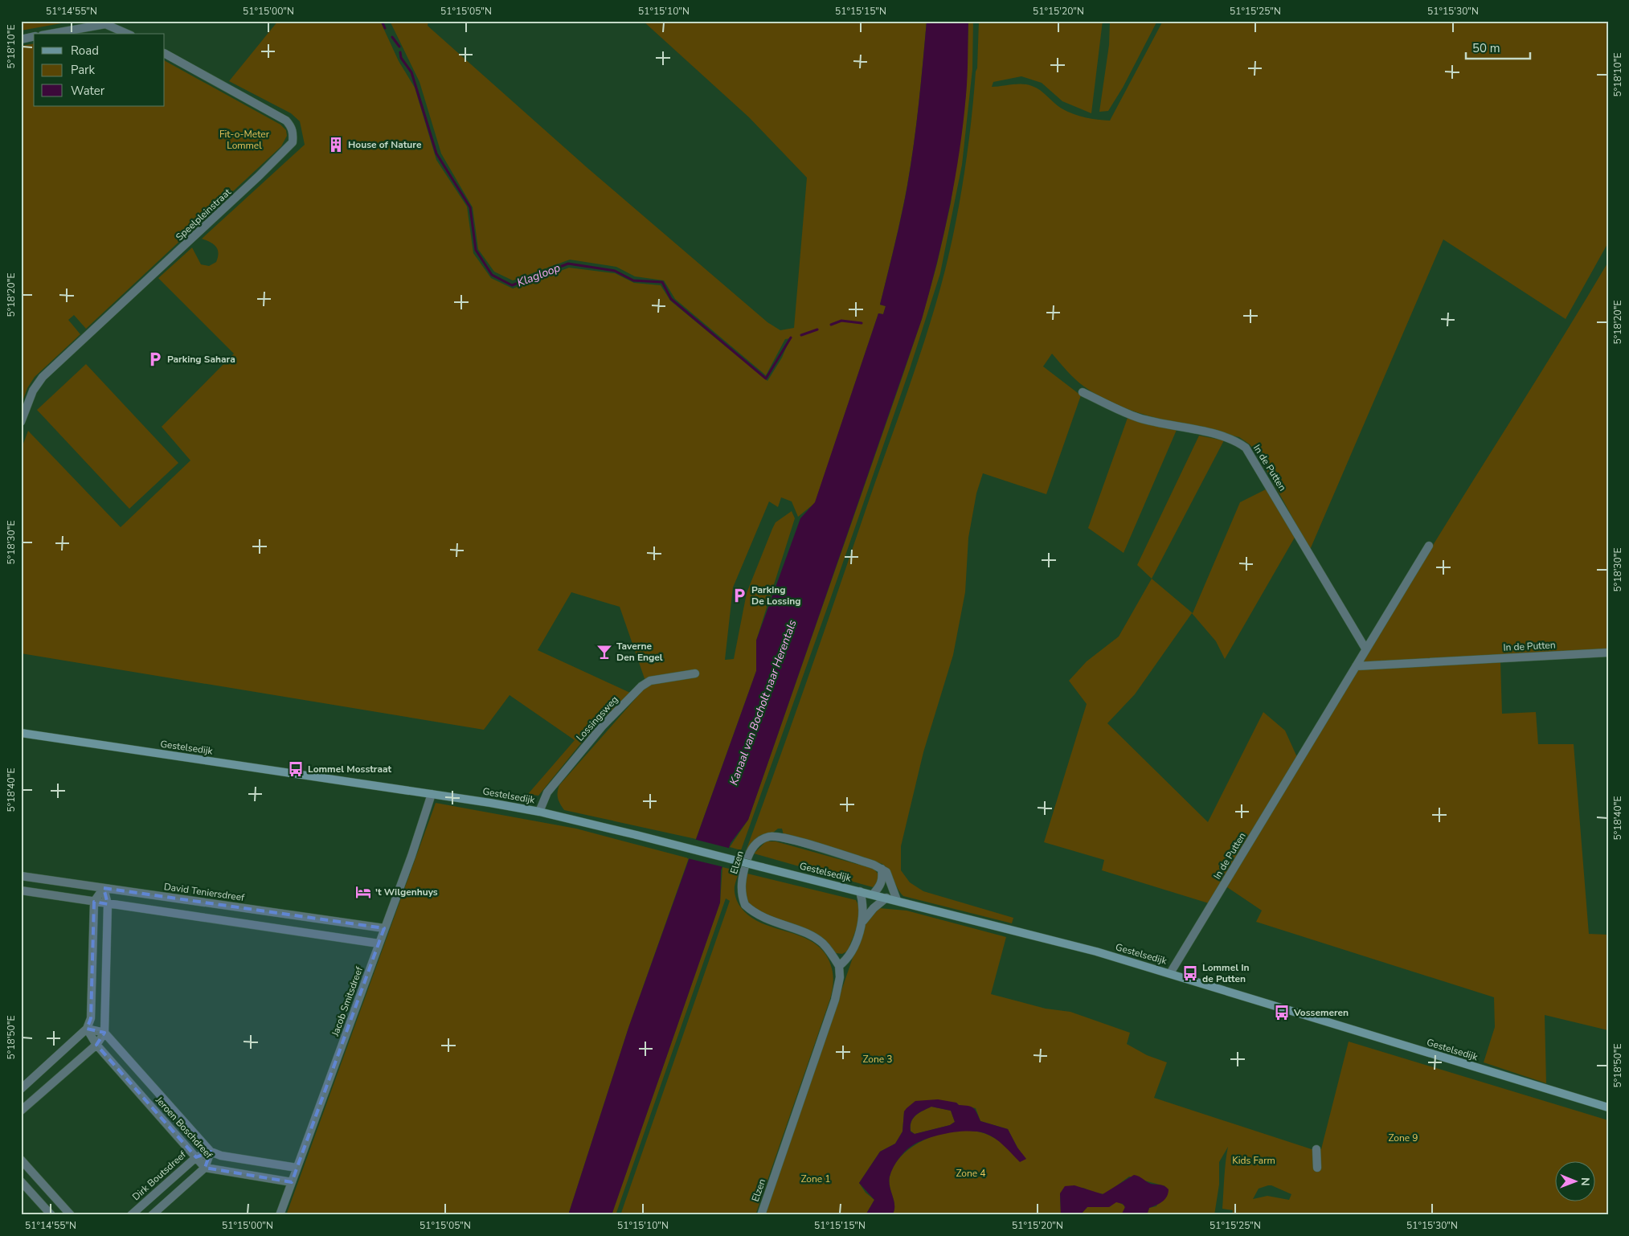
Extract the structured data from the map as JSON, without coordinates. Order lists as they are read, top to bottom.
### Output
{
  "streets": {
    "main road": ["Gestelsedijk"],
    "street": [
      "Speelpleinstraat",
      "In de Putten",
      "Lossingsweg",
      "Elzen",
      "David Teniersdreef",
      "Jacob Smitsdreef",
      "Jeroen Boschdreef",
      "Dirk Boutsdreef"
    ]
  },
  "crossings": [
    ["In de Putten", "Gestelsedijk"],
    ["Lossingsweg", "Gestelsedijk"],
    ["Gestelsedijk", "Jacob Smitsdreef"],
    ["David Teniersdreef", "Jacob Smitsdreef"],
    ["Jeroen Boschdreef", "Dirk Boutsdreef"]
  ],
  "water": ["Klagloop", "Kanaal van Bocholt naar Herentals"],
  "parks": [
    "Fit-o-Meter Lommel",
    "Zone 3",
    "Zone 9",
    "Kids Farm",
    "Zone 4",
    "Zone 1"
  ],
  "places": {
    "building": ["House of Nature"],
    "parking": ["Parking Sahara", "Parking De Lossing"],
    "bar": ["Taverne Den Engel"],
    "bus stop": ["Lommel Mosstraat", "Lommel In de Putten", "Vossemeren"],
    "hotel": ["'t Wilgenhuys"]
  },
  "legend": ["Road", "Park", "Water"],
  "scale_bar": "50 m",
  "north": "right",
  "coordinates": [
    "51°14'55\"N",
    "51°15'00\"N",
    "51°15'05\"N",
    "51°15'10\"N",
    "51°15'15\"N",
    "51°15'20\"N",
    "51°15'25\"N",
    "51°15'30\"N",
    "5°18'10\"E",
    "5°18'20\"E",
    "5°18'30\"E",
    "5°18'40\"E",
    "5°18'50\"E"
  ]
}
